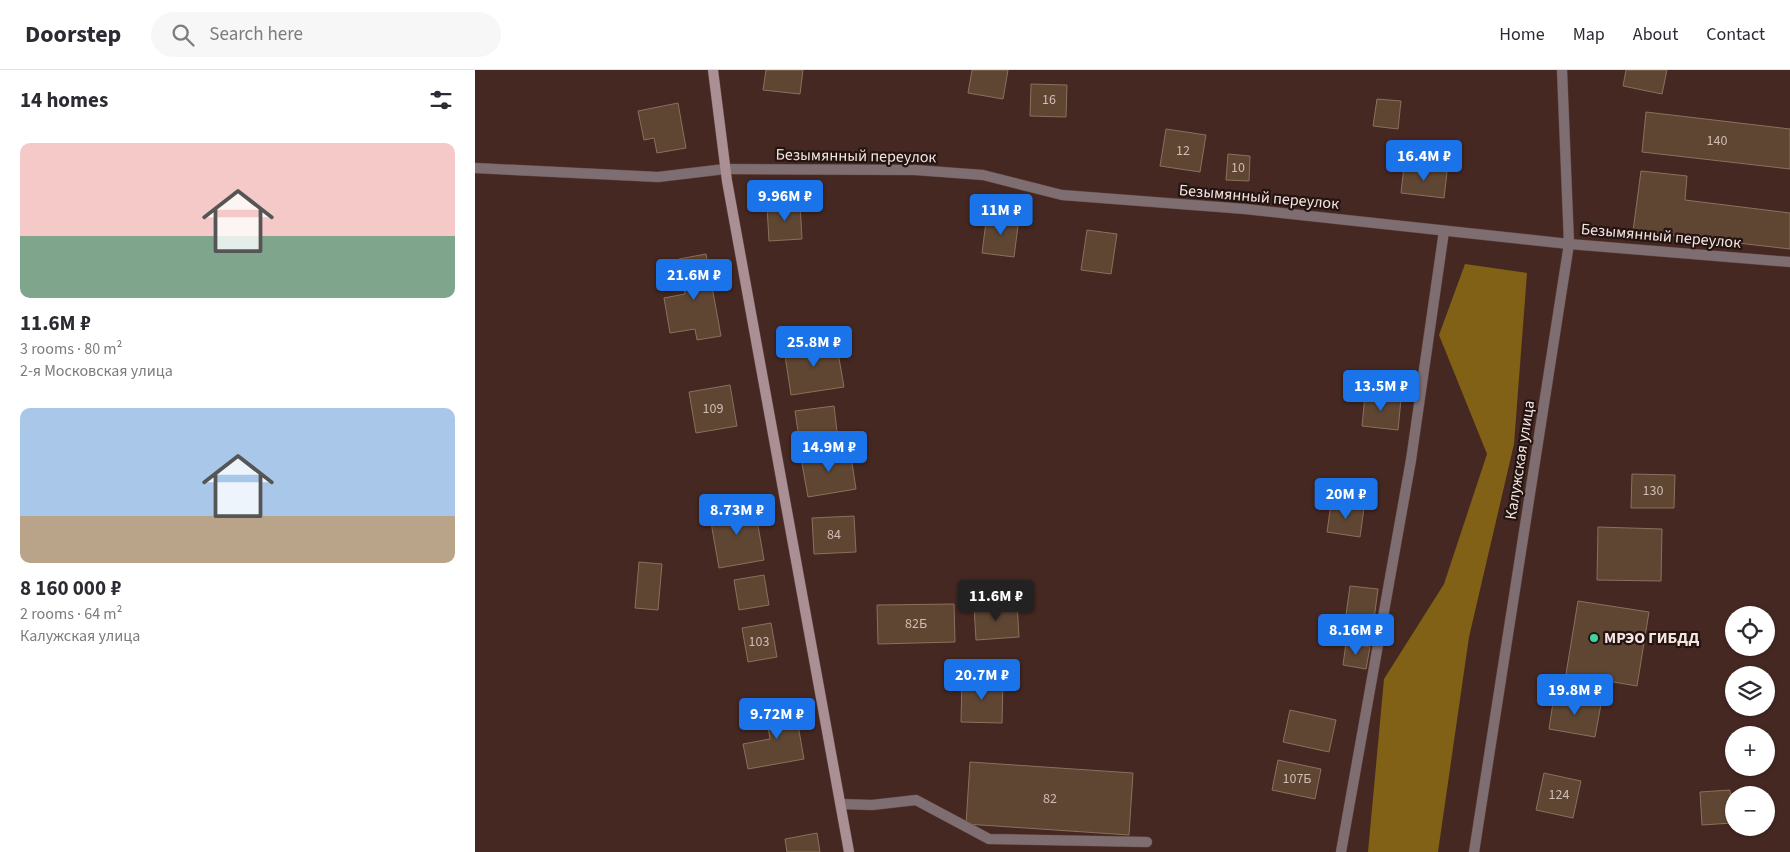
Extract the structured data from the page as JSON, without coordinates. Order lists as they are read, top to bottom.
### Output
{
  "streets": {
    "street": ["Безымянный переулок", "Калужская улица"]
  },
  "crossings": [
    ["Безымянный переулок", "Калужская улица"]
  ],
  "places": ["МРЭО ГИБДД"],
  "house_numbers": [
    "16",
    "140",
    "12",
    "10",
    "109",
    "130",
    "84",
    "82Б",
    "103",
    "107Б",
    "124",
    "82"
  ],
  "page": {
    "header": "Doorstep",
    "search": "Search here",
    "nav": [
      "Home",
      "Map",
      "About",
      "Contact"
    ],
    "heading": "14 homes",
    "list": [
      {
        "name": "11.6M ₽",
        "note": "3 rooms · 80 m² · 2-я Московская улица"
      },
      {
        "name": "8 160 000 ₽",
        "note": "2 rooms · 64 m² · Калужская улица"
      }
    ],
    "price": [
      "16.4M ₽",
      "9.96M ₽",
      "11M ₽",
      "21.6M ₽",
      "25.8M ₽",
      "13.5M ₽",
      "14.9M ₽",
      "20M ₽",
      "8.73M ₽",
      "11.6M ₽",
      "8.16M ₽",
      "20.7M ₽",
      "19.8M ₽",
      "9.72M ₽"
    ],
    "map_buttons": ["+", "−"]
  }
}
